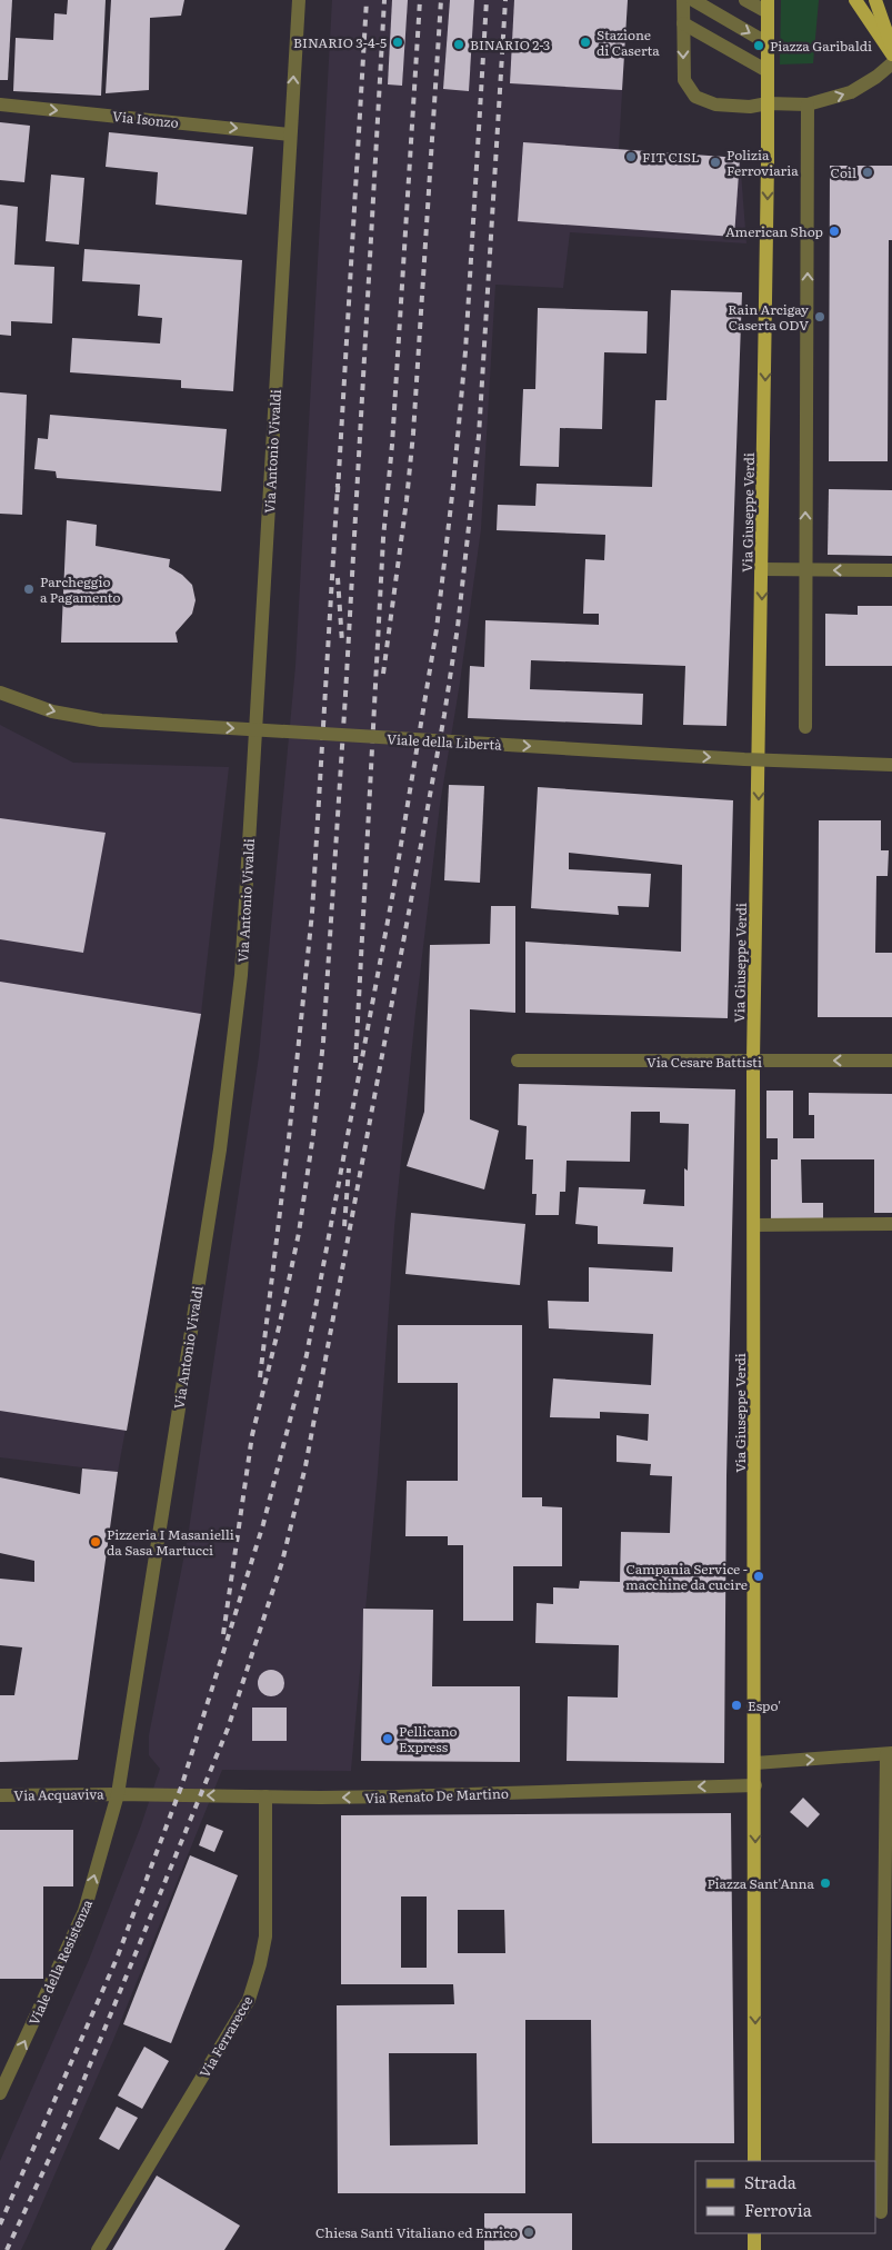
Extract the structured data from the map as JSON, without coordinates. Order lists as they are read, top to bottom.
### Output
{
  "streets": {
    "main road": ["Via Giuseppe Verdi"],
    "street": [
      "Via Isonzo",
      "Via Antonio Vivaldi",
      "Viale della Libertà",
      "Via Cesare Battisti",
      "Via Acquaviva",
      "Via Renato De Martino",
      "Viale della Resistenza",
      "Via Ferrarecce"
    ]
  },
  "crossings": [
    ["Via Isonzo", "Via Antonio Vivaldi"],
    ["Via Antonio Vivaldi", "Via Acquaviva"],
    ["Via Antonio Vivaldi", "Via Renato De Martino"],
    ["Via Antonio Vivaldi", "Viale della Resistenza"],
    ["Via Giuseppe Verdi", "Via Cesare Battisti"],
    ["Via Giuseppe Verdi", "Via Renato De Martino"],
    ["Via Acquaviva", "Via Renato De Martino"],
    ["Via Acquaviva", "Viale della Resistenza"],
    ["Via Renato De Martino", "Viale della Resistenza"],
    ["Via Renato De Martino", "Via Ferrarecce"]
  ],
  "one_way": [
    "Via Isonzo",
    "Via Giuseppe Verdi",
    "Viale della Libertà",
    "Via Cesare Battisti",
    "Via Renato De Martino",
    "Viale della Resistenza"
  ],
  "places": [
    "BINARIO 3-4-5",
    "Stazione di Caserta",
    "BINARIO 2-3",
    "Piazza Garibaldi",
    "FIT CISL",
    "Polizia Ferroviaria",
    "Coil",
    "American Shop",
    "Rain Arcigay Caserta ODV",
    "Parcheggio a Pagamento",
    "Pizzeria I Masanielli da Sasa Martucci",
    "Campania Service - macchine da cucire",
    "Espo'",
    "Pellicano Express",
    "Piazza Sant'Anna",
    "Chiesa Santi Vitaliano ed Enrico"
  ],
  "legend": ["Strada", "Ferrovia"]
}
